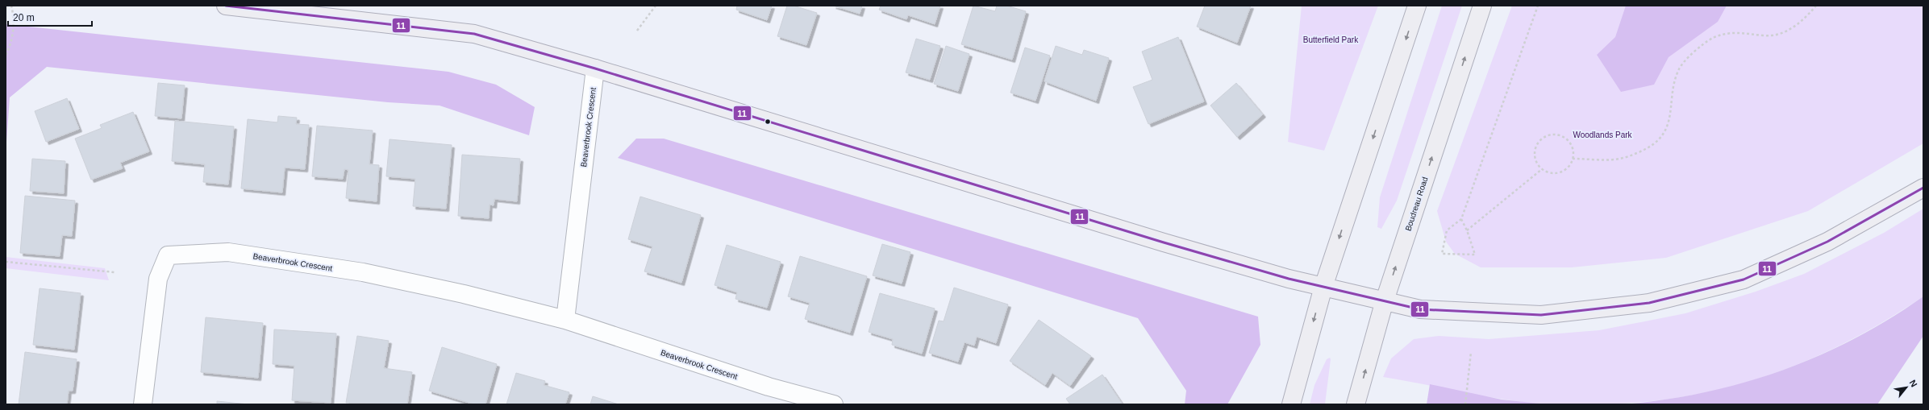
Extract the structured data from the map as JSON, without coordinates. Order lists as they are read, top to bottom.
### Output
{
  "streets": {
    "main road": ["Boudreau Road"],
    "street": ["Beaverbrook Crescent"]
  },
  "parks": ["Butterfield Park", "Woodlands Park"],
  "lines": ["transit line 11"],
  "scale_bar": "20 m",
  "north": "top right"
}
